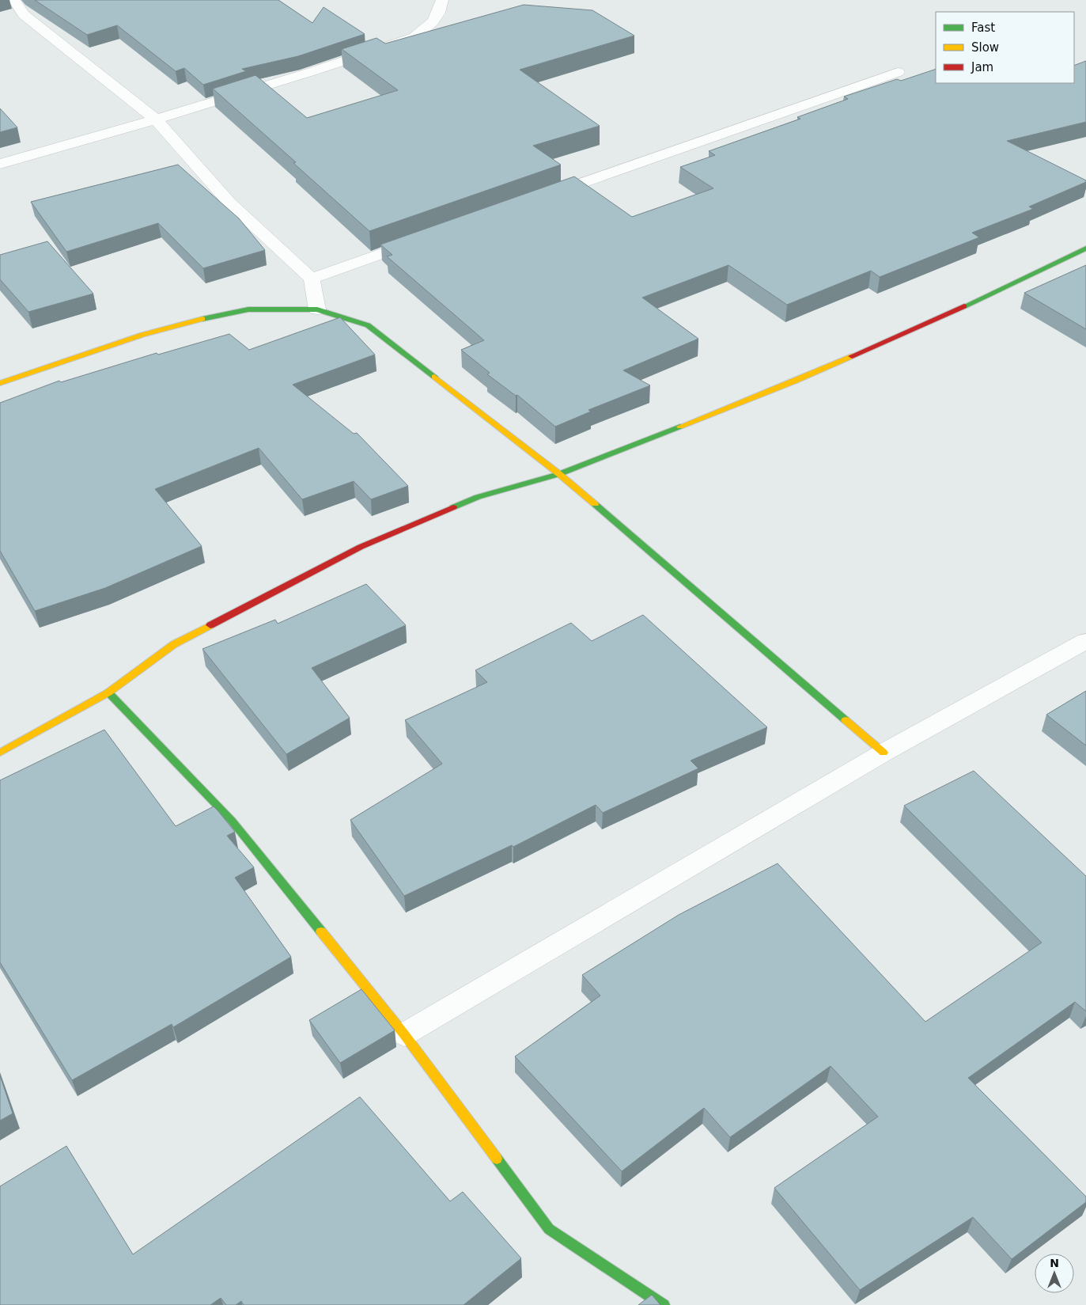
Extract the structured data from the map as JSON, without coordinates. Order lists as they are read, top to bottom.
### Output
{
  "legend": ["Fast", "Slow", "Jam"],
  "north": "top"
}
